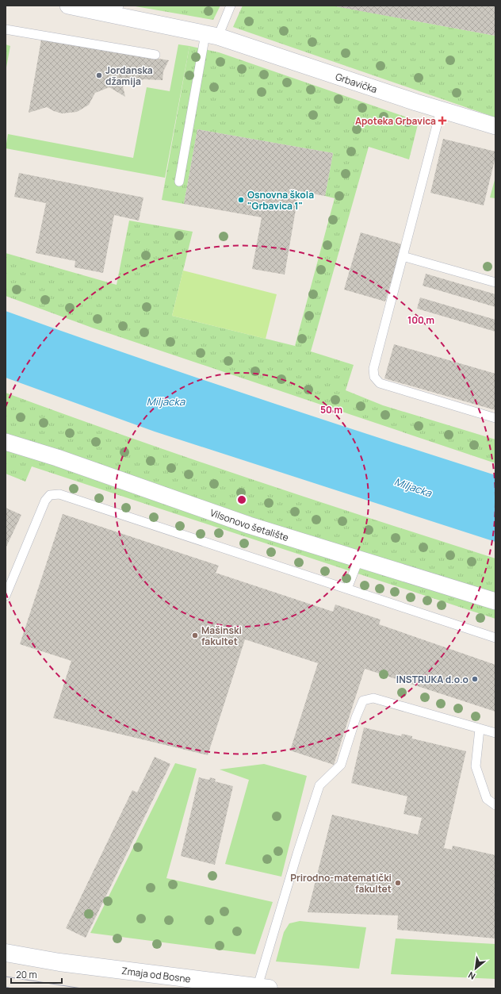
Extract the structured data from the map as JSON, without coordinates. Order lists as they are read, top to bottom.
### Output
{
  "streets": {
    "main road": ["Zmaja od Bosne"],
    "street": ["Grbavička", "Vilsonovo šetalište"]
  },
  "water": ["Miljacka"],
  "places": {
    "other": [
      "Jordanska džamija",
      "Osnovna škola \"Grbavica 1\"",
      "Mašinski fakultet",
      "INSTRUKA d.o.o",
      "Prirodno-matematički fakultet"
    ],
    "health": ["Apoteka Grbavica"]
  },
  "scale_bar": "20 m",
  "north": "bottom left",
  "rings": ["100 m", "50 m"]
}
